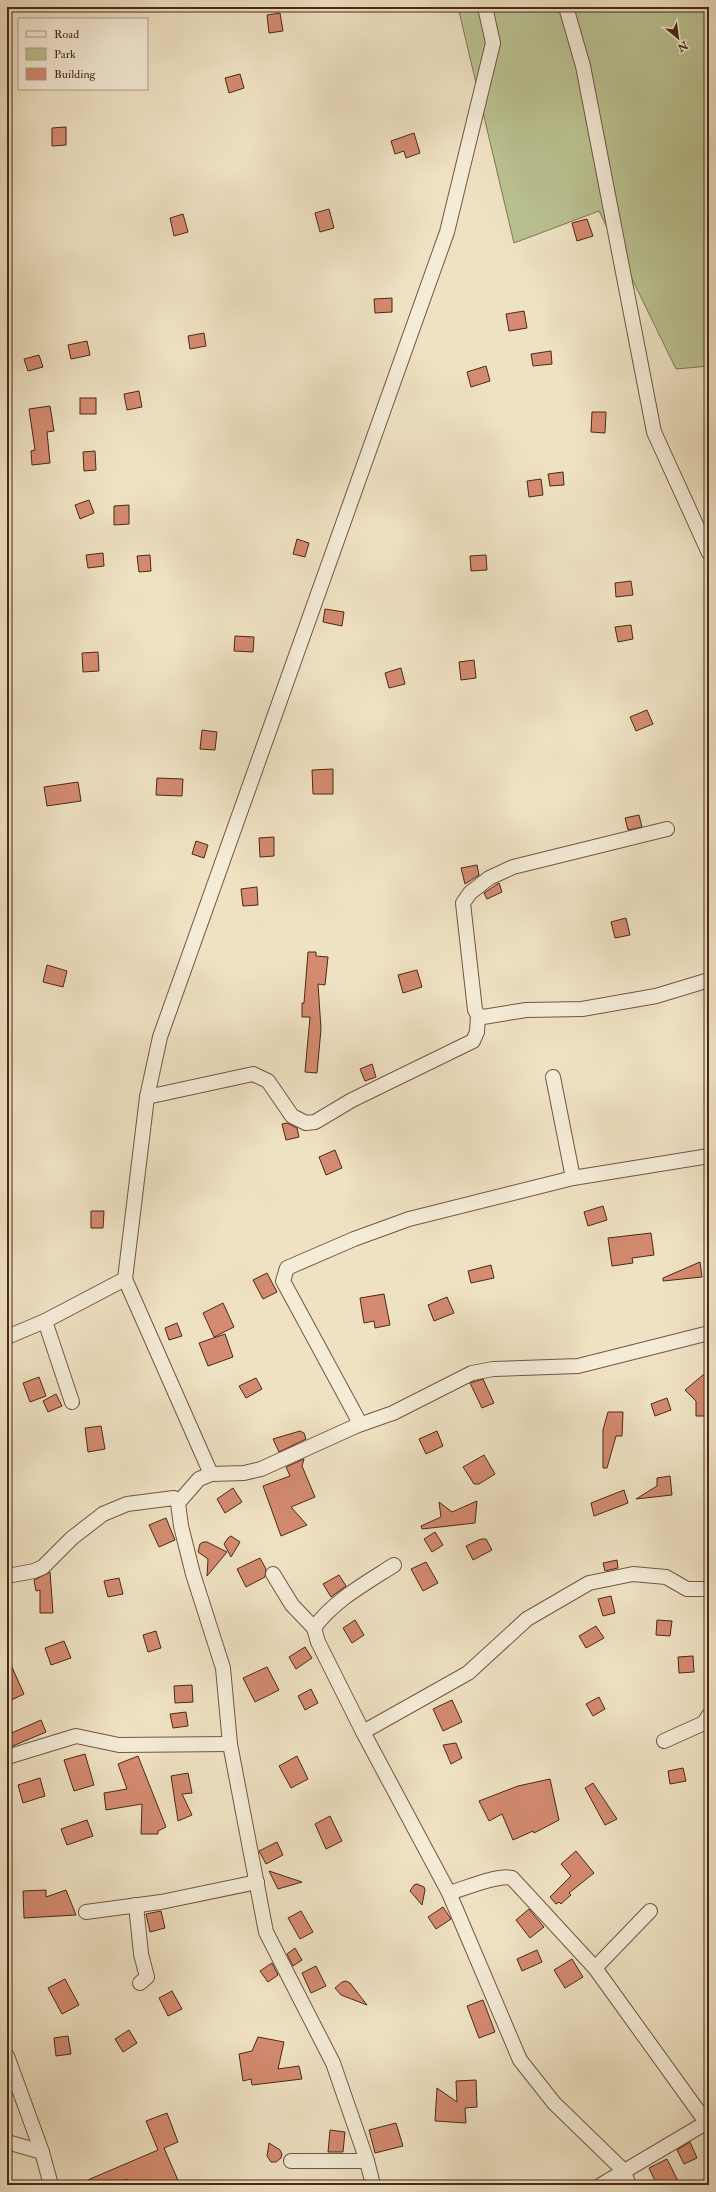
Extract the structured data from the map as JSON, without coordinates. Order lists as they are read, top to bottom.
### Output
{
  "legend": ["Road", "Park", "Building"],
  "north": "bottom right"
}
